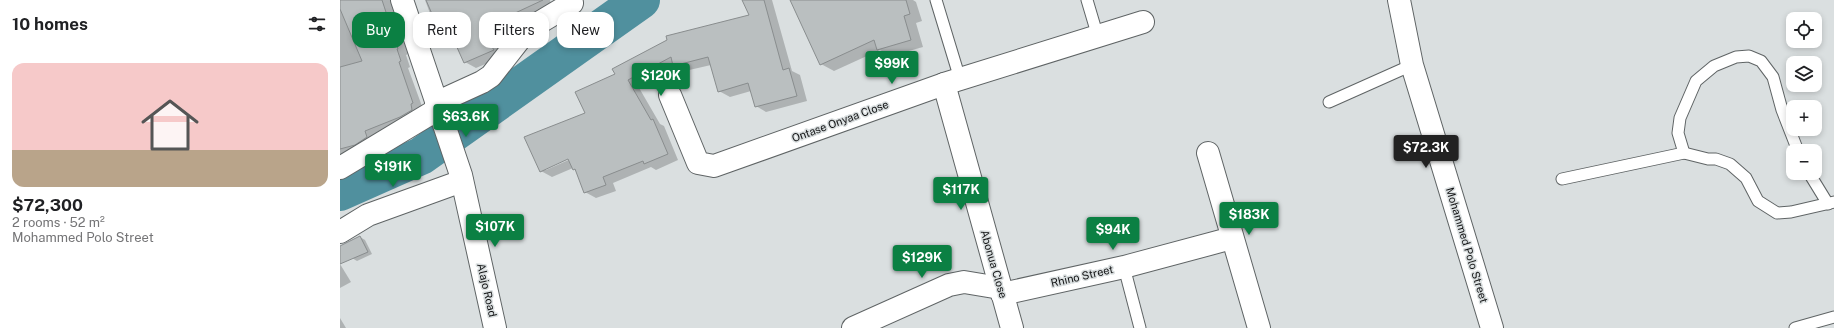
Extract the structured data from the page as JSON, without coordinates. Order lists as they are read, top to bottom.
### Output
{
  "streets": {
    "street": [
      "Ontase Onyaa Close",
      "Mohammed Polo Street",
      "Abonua Close",
      "Rhino Street",
      "Alajo Road"
    ]
  },
  "crossings": [
    ["Ontase Onyaa Close", "Abonua Close"],
    ["Abonua Close", "Rhino Street"]
  ],
  "page": {
    "heading": "10 homes",
    "map_buttons": ["+", "−"],
    "chip": [
      "Buy",
      "Rent",
      "Filters",
      "New"
    ],
    "list": [
      {
        "name": "$72,300",
        "note": "2 rooms · 52 m² · Mohammed Polo Street"
      }
    ],
    "price": [
      "$99K",
      "$120K",
      "$63.6K",
      "$72.3K",
      "$191K",
      "$117K",
      "$183K",
      "$107K",
      "$94K",
      "$129K"
    ]
  }
}
